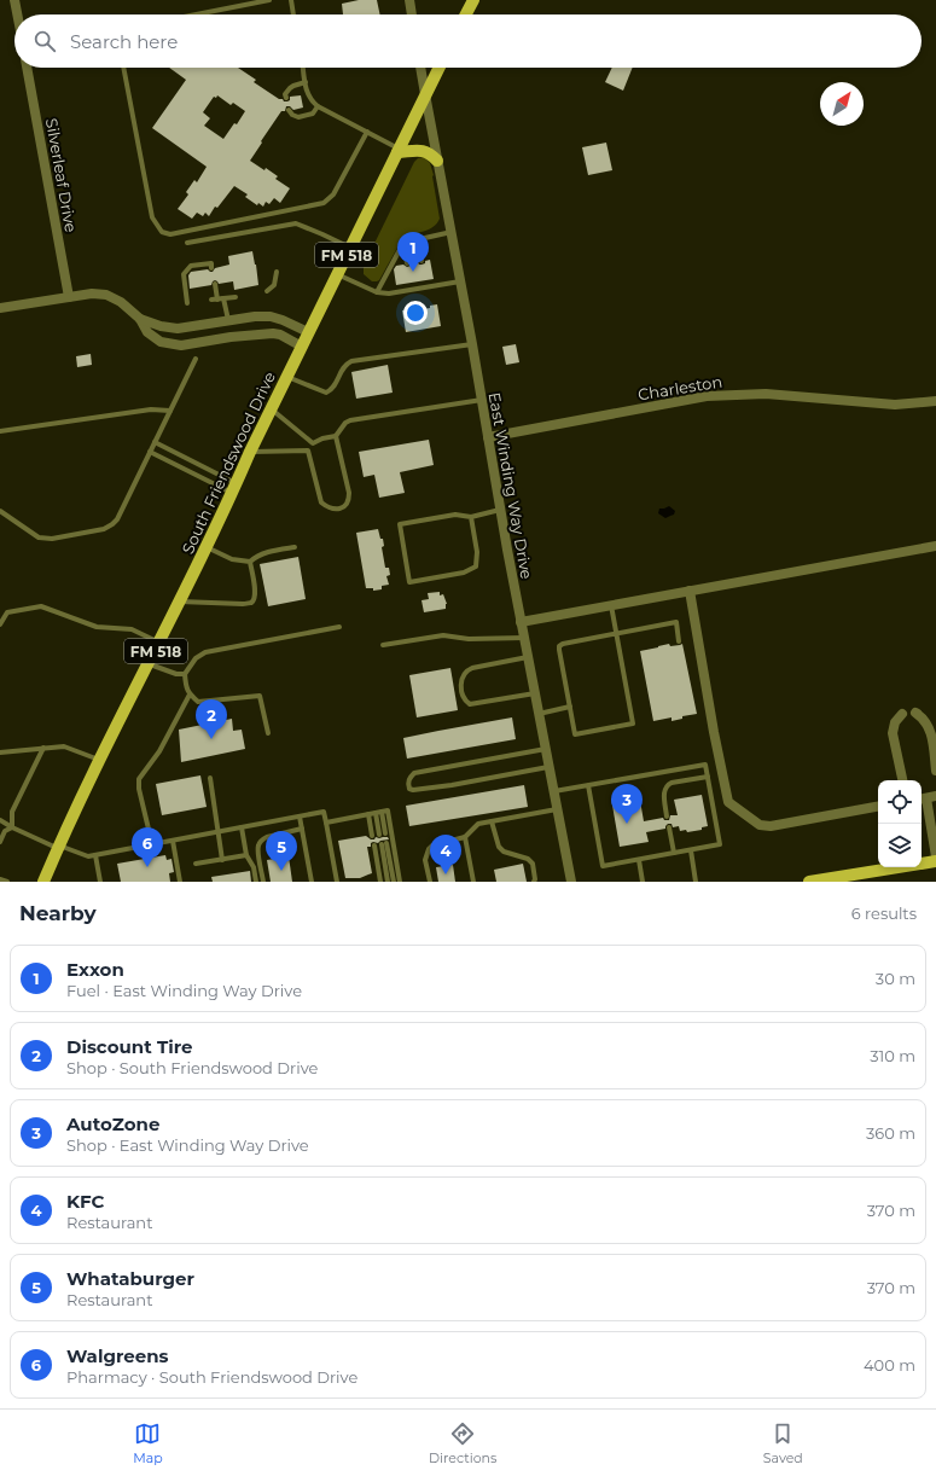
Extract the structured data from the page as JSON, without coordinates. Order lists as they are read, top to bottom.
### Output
{
  "streets": {
    "main road": ["FM 518", "South Friendswood Drive"],
    "street": ["Silverleaf Drive", "Charleston", "East Winding Way Drive"]
  },
  "crossings": [
    ["Charleston", "East Winding Way Drive"],
    ["South Friendswood Drive", "East Winding Way Drive"]
  ],
  "north": "top right",
  "page": {
    "search": "Search here",
    "pins": [
      "1",
      "2",
      "3",
      "6",
      "5",
      "4"
    ],
    "heading": ["Nearby", "6 results"],
    "list": [
      {
        "mark": "1",
        "name": "Exxon",
        "note": "Fuel · East Winding Way Drive",
        "value": "30 m"
      },
      {
        "mark": "2",
        "name": "Discount Tire",
        "note": "Shop · South Friendswood Drive",
        "value": "310 m"
      },
      {
        "mark": "3",
        "name": "AutoZone",
        "note": "Shop · East Winding Way Drive",
        "value": "360 m"
      },
      {
        "mark": "4",
        "name": "KFC",
        "note": "Restaurant",
        "value": "370 m"
      },
      {
        "mark": "5",
        "name": "Whataburger",
        "note": "Restaurant",
        "value": "370 m"
      },
      {
        "mark": "6",
        "name": "Walgreens",
        "note": "Pharmacy · South Friendswood Drive",
        "value": "400 m"
      }
    ],
    "nav": ["Map", "Directions", "Saved"]
  }
}
